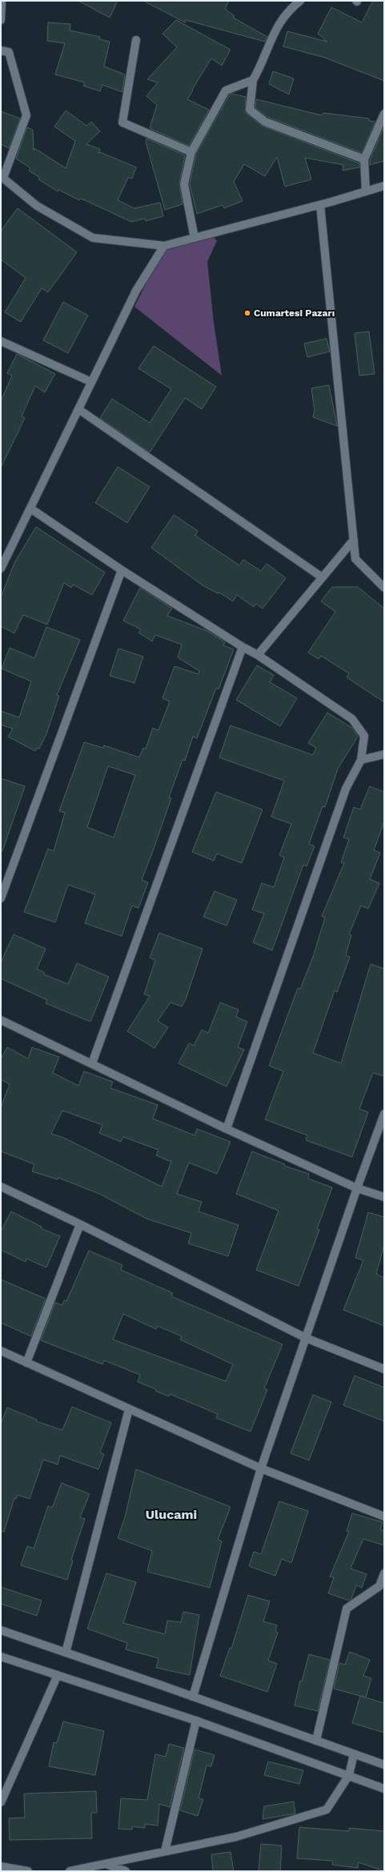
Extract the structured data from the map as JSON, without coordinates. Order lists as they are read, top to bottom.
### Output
{
  "districts": ["Ulucami"],
  "places": ["Cumartesi Pazarı"]
}
